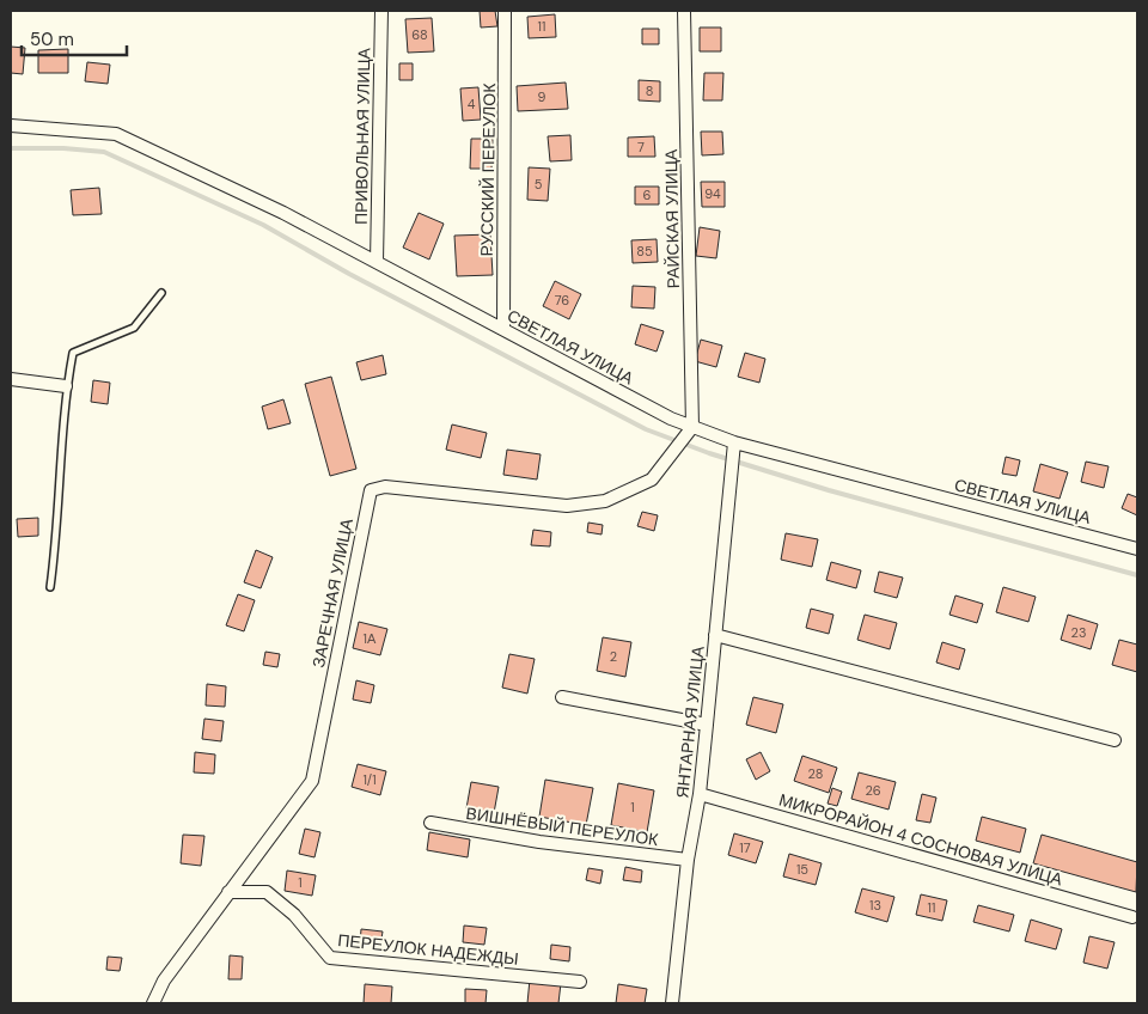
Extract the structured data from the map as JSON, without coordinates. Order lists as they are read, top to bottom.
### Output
{
  "streets": {
    "street": [
      "ПРИВОЛЬНАЯ УЛИЦА",
      "РУССКИЙ ПЕРЕУЛОК",
      "РАЙСКАЯ УЛИЦА",
      "СВЕТЛАЯ УЛИЦА",
      "ЗАРЕЧНАЯ УЛИЦА",
      "ЯНТАРНАЯ УЛИЦА",
      "ВИШНЁВЫЙ ПЕРЕУЛОК",
      "МИКРОРАЙОН 4 СОСНОВАЯ УЛИЦА",
      "ПЕРЕУЛОК НАДЕЖДЫ"
    ]
  },
  "crossings": [
    ["ПРИВОЛЬНАЯ УЛИЦА", "СВЕТЛАЯ УЛИЦА"],
    ["РУССКИЙ ПЕРЕУЛОК", "СВЕТЛАЯ УЛИЦА"],
    ["РАЙСКАЯ УЛИЦА", "СВЕТЛАЯ УЛИЦА"],
    ["РАЙСКАЯ УЛИЦА", "ЗАРЕЧНАЯ УЛИЦА"],
    ["СВЕТЛАЯ УЛИЦА", "ЗАРЕЧНАЯ УЛИЦА"],
    ["СВЕТЛАЯ УЛИЦА", "ЯНТАРНАЯ УЛИЦА"],
    ["ЗАРЕЧНАЯ УЛИЦА", "ПЕРЕУЛОК НАДЕЖДЫ"],
    ["ЯНТАРНАЯ УЛИЦА", "ВИШНЁВЫЙ ПЕРЕУЛОК"],
    ["ЯНТАРНАЯ УЛИЦА", "МИКРОРАЙОН 4 СОСНОВАЯ УЛИЦА"]
  ],
  "house_numbers": [
    "11",
    "68",
    "8",
    "9",
    "4",
    "7",
    "5",
    "94",
    "6",
    "85",
    "76",
    "23",
    "1А",
    "2",
    "28",
    "1/1",
    "26",
    "1",
    "17",
    "15",
    "1",
    "13",
    "11"
  ],
  "scale_bar": "50 m"
}
